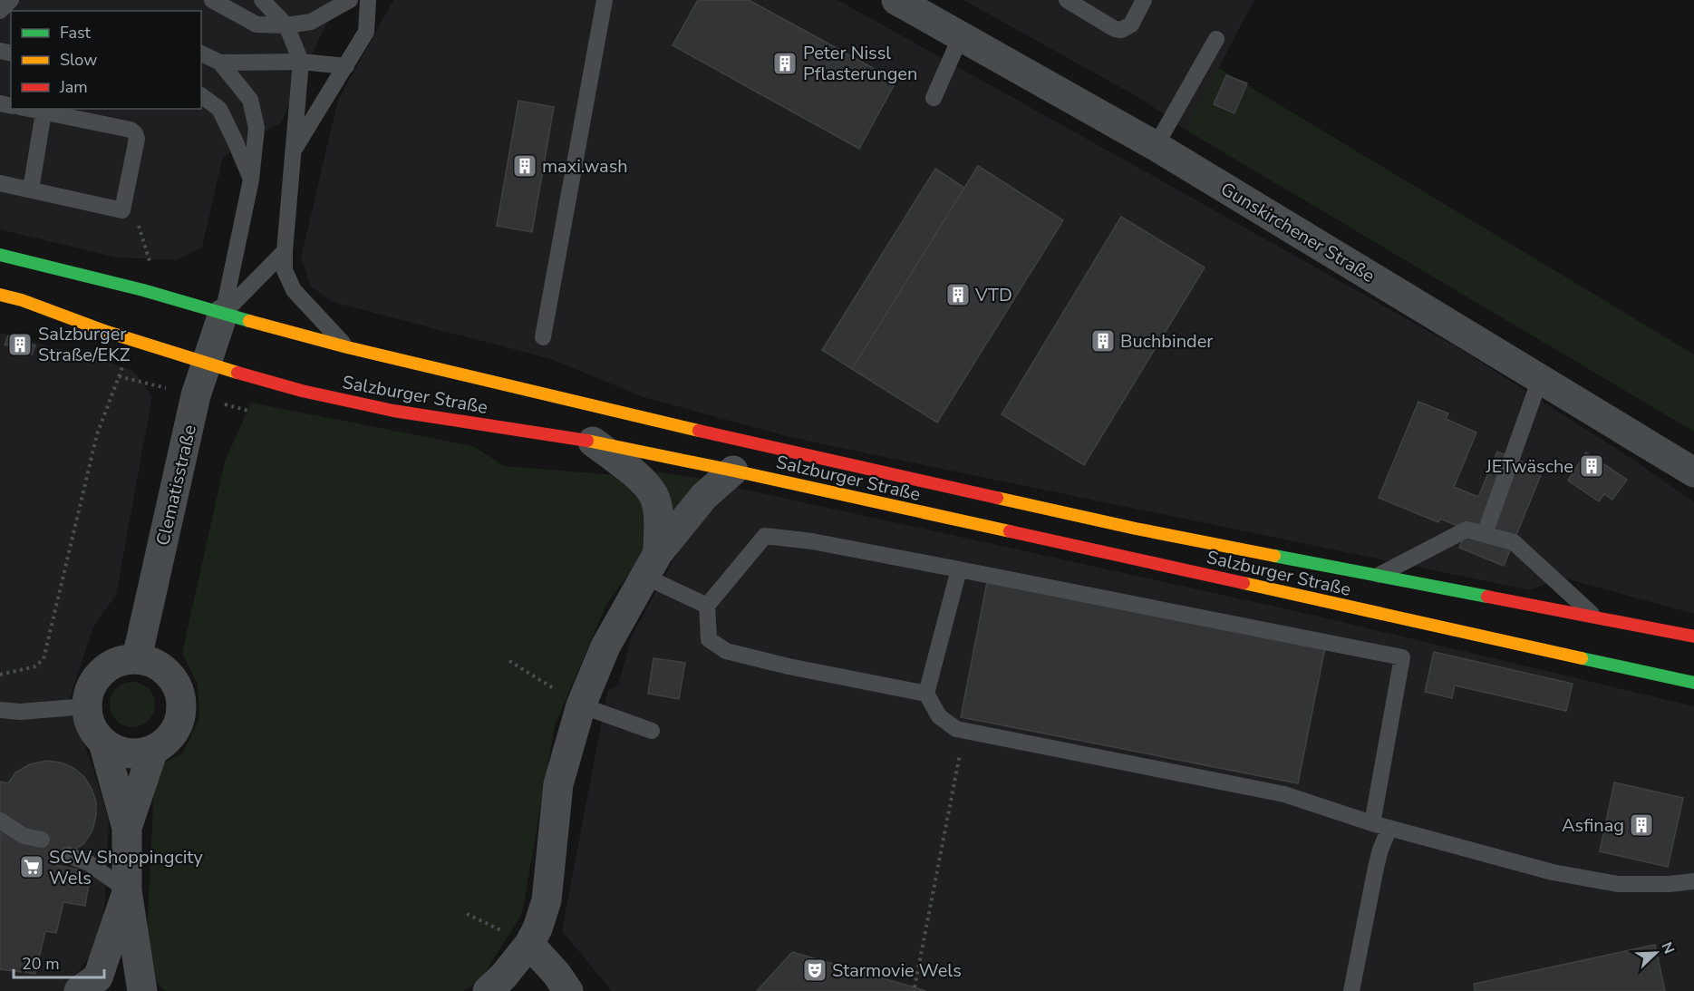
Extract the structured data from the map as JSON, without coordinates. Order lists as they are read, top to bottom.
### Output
{
  "streets": {
    "main road": ["Salzburger Straße"],
    "street": ["Gunskirchener Straße", "Clematisstraße"]
  },
  "crossings": [
    ["Salzburger Straße", "Clematisstraße"]
  ],
  "places": {
    "building": [
      "Peter Nissl Pflasterungen",
      "maxi.wash",
      "VTD",
      "Buchbinder",
      "Salzburger Straße/EKZ",
      "JETwäsche",
      "Asfinag"
    ],
    "supermarket": ["SCW Shoppingcity Wels"],
    "theatre": ["Starmovie Wels"]
  },
  "legend": ["Fast", "Slow", "Jam"],
  "scale_bar": "20 m",
  "north": "top right"
}
